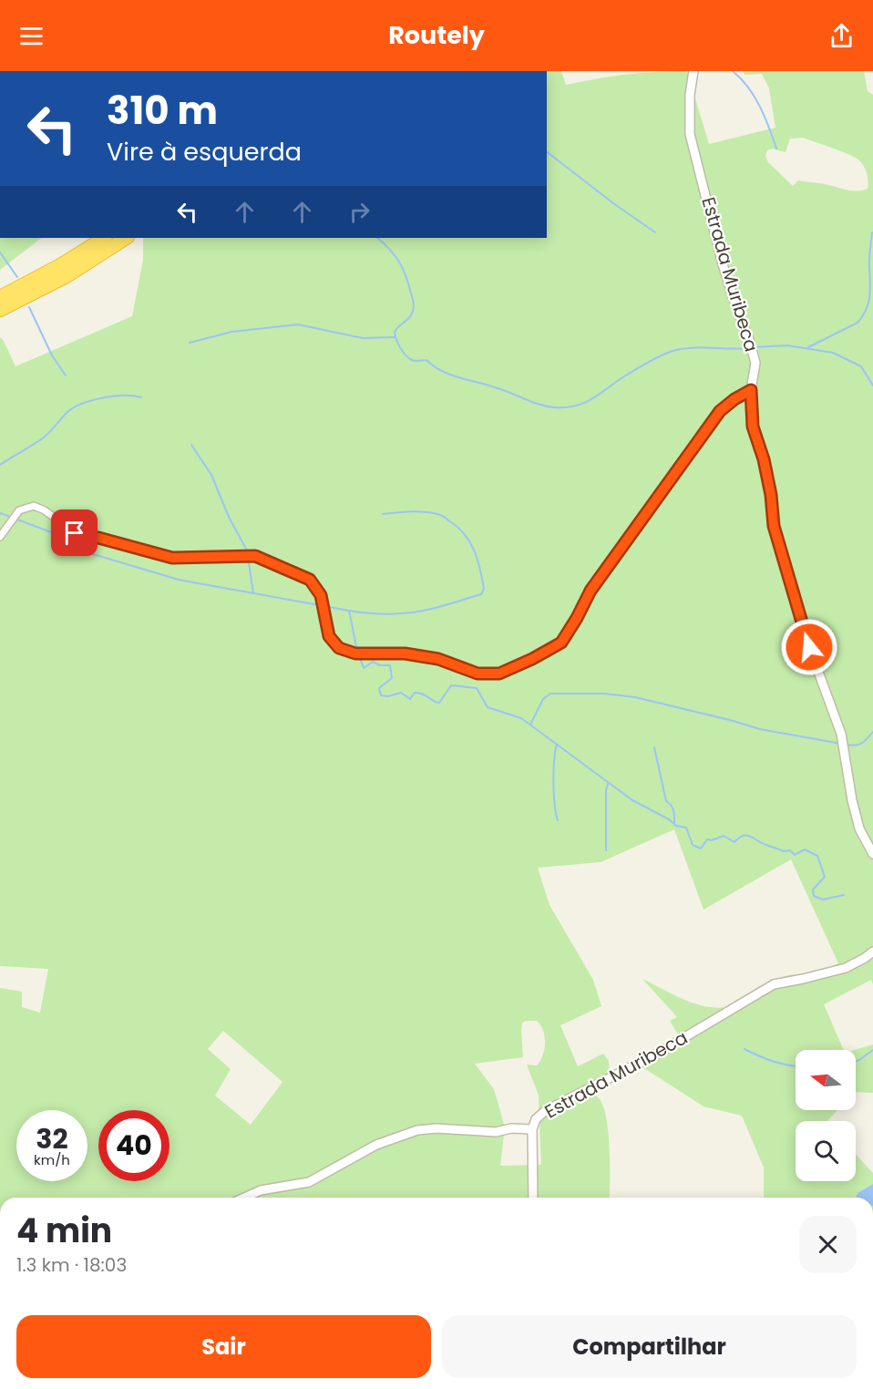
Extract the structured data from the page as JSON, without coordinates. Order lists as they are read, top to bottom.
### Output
{
  "streets": {
    "street": ["Estrada Muribeca"]
  },
  "north": "left",
  "page": {
    "header": "Routely",
    "turn": ["310 m", "Vire à esquerda"],
    "speed": "32 km/h",
    "limit": "40",
    "heading": ["4 min", "1.3 km · 18:03"],
    "buttons": ["Sair", "Compartilhar"]
  }
}
